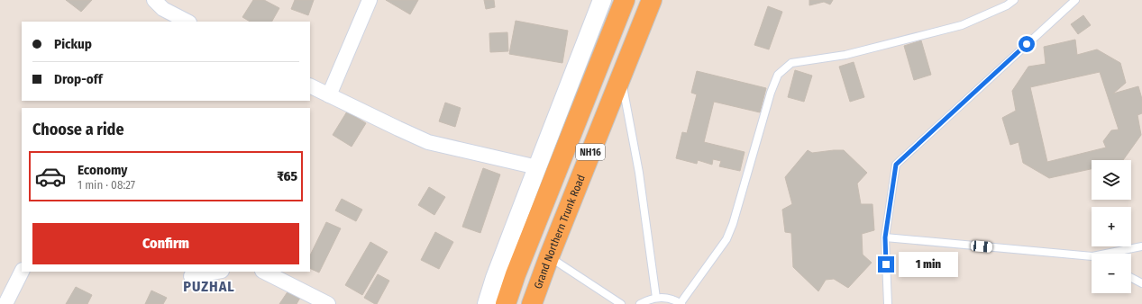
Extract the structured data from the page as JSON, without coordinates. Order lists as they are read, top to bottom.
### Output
{
  "streets": {
    "highway": ["NH16", "Grand Northern Trunk Road"]
  },
  "districts": ["PUZHAL"],
  "page": {
    "banner": ["Pickup", "Drop-off"],
    "heading": "Choose a ride",
    "list": [
      {
        "name": "Economy",
        "note": "1 min · 08:27",
        "value": "₹65"
      }
    ],
    "map_buttons": ["+", "−"],
    "buttons": "Confirm",
    "bubble": "1 min"
  }
}
